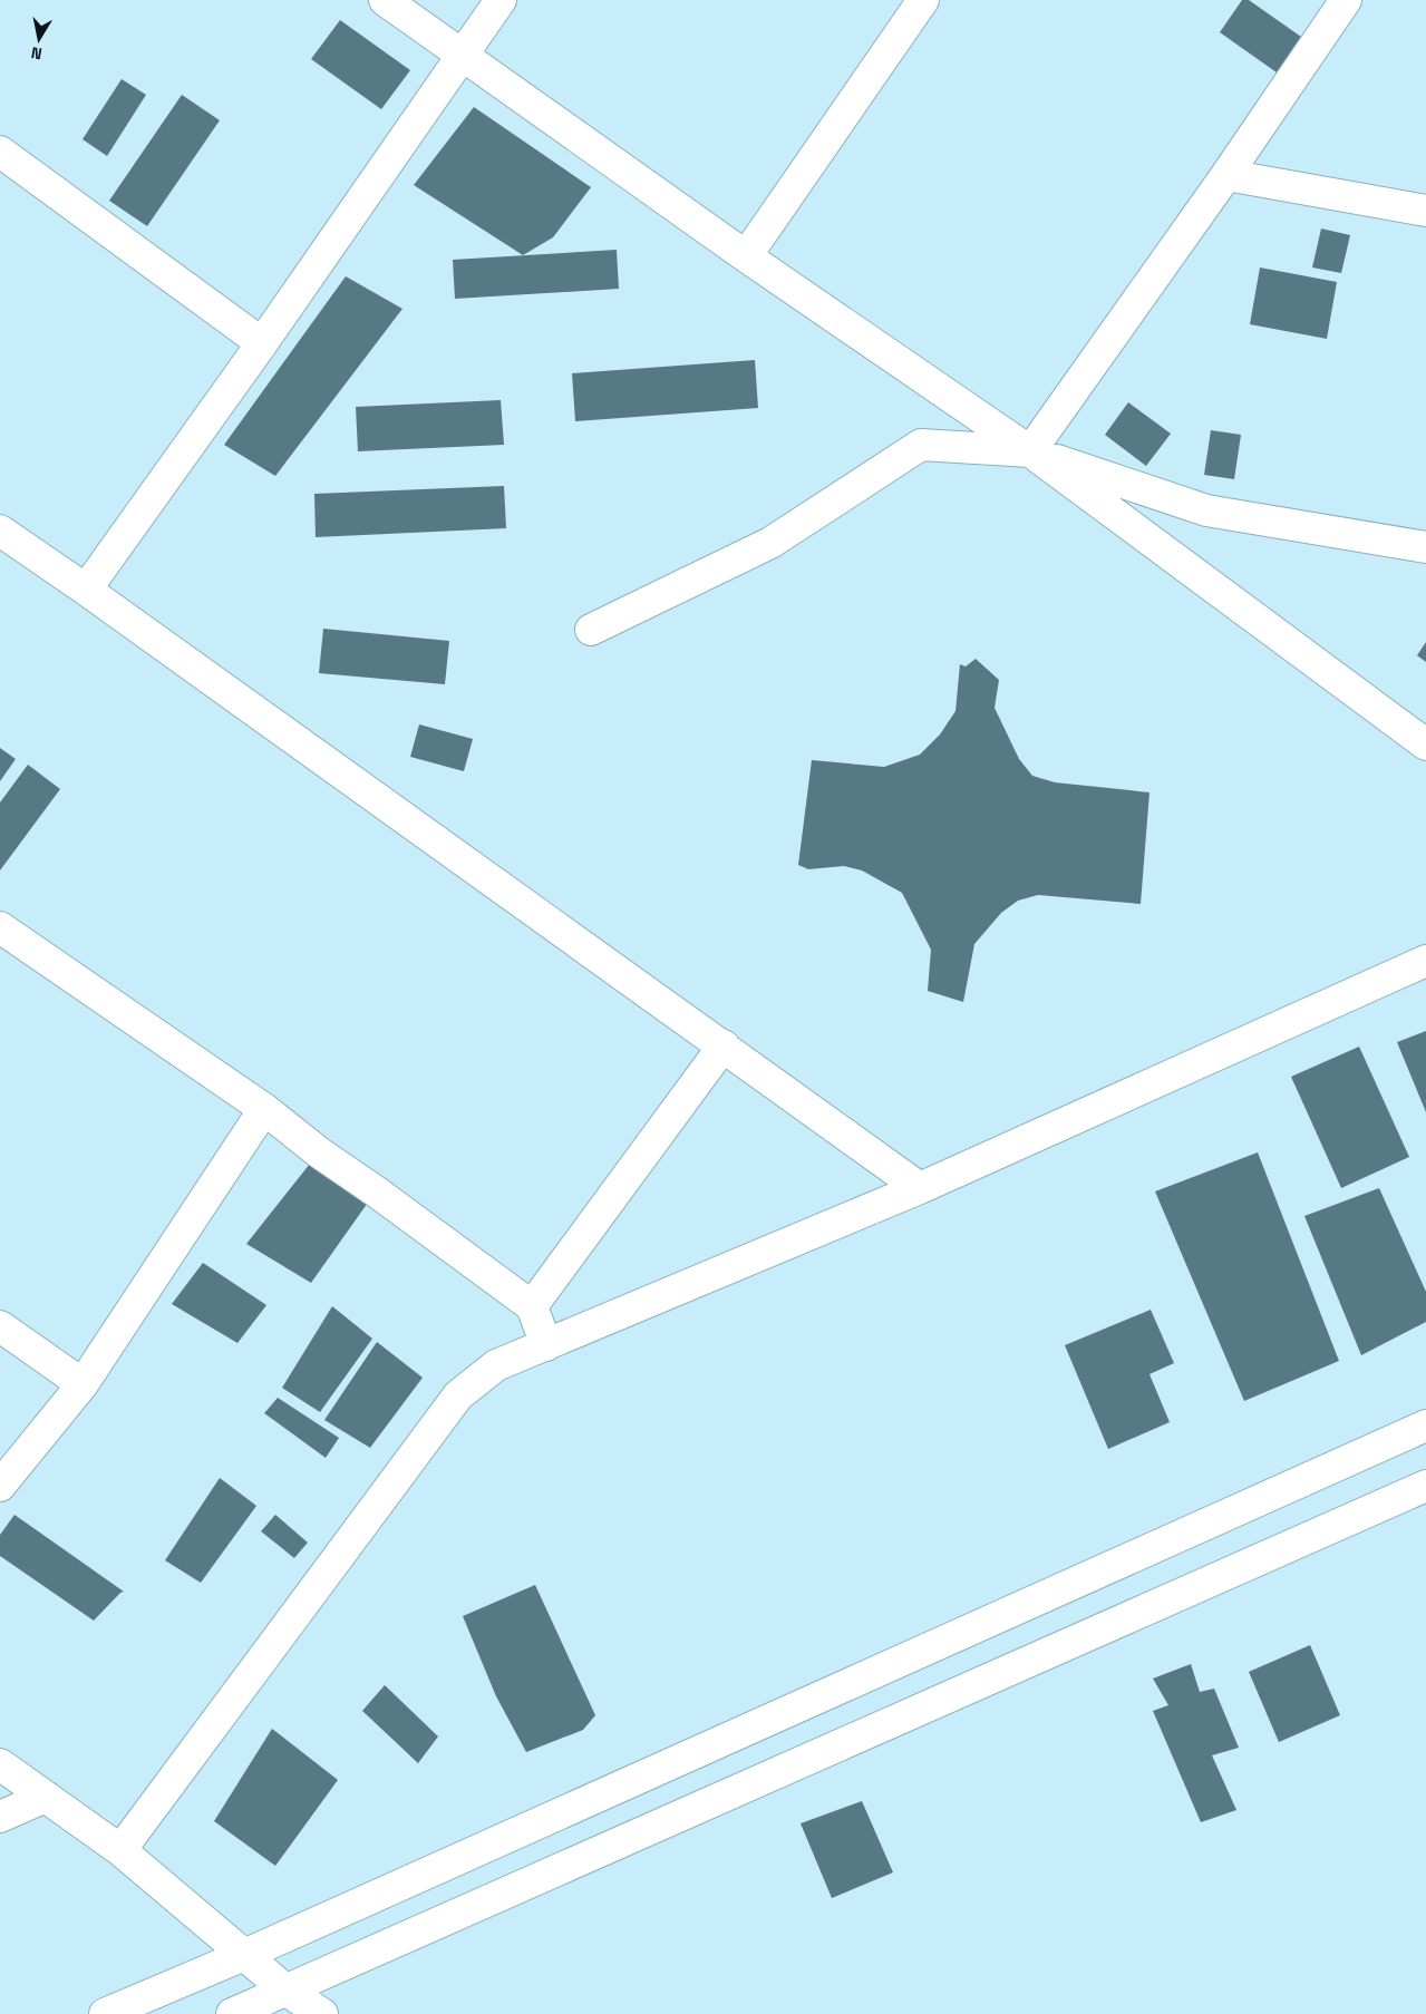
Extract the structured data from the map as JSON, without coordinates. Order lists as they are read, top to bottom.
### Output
{
  "north": "bottom"
}
